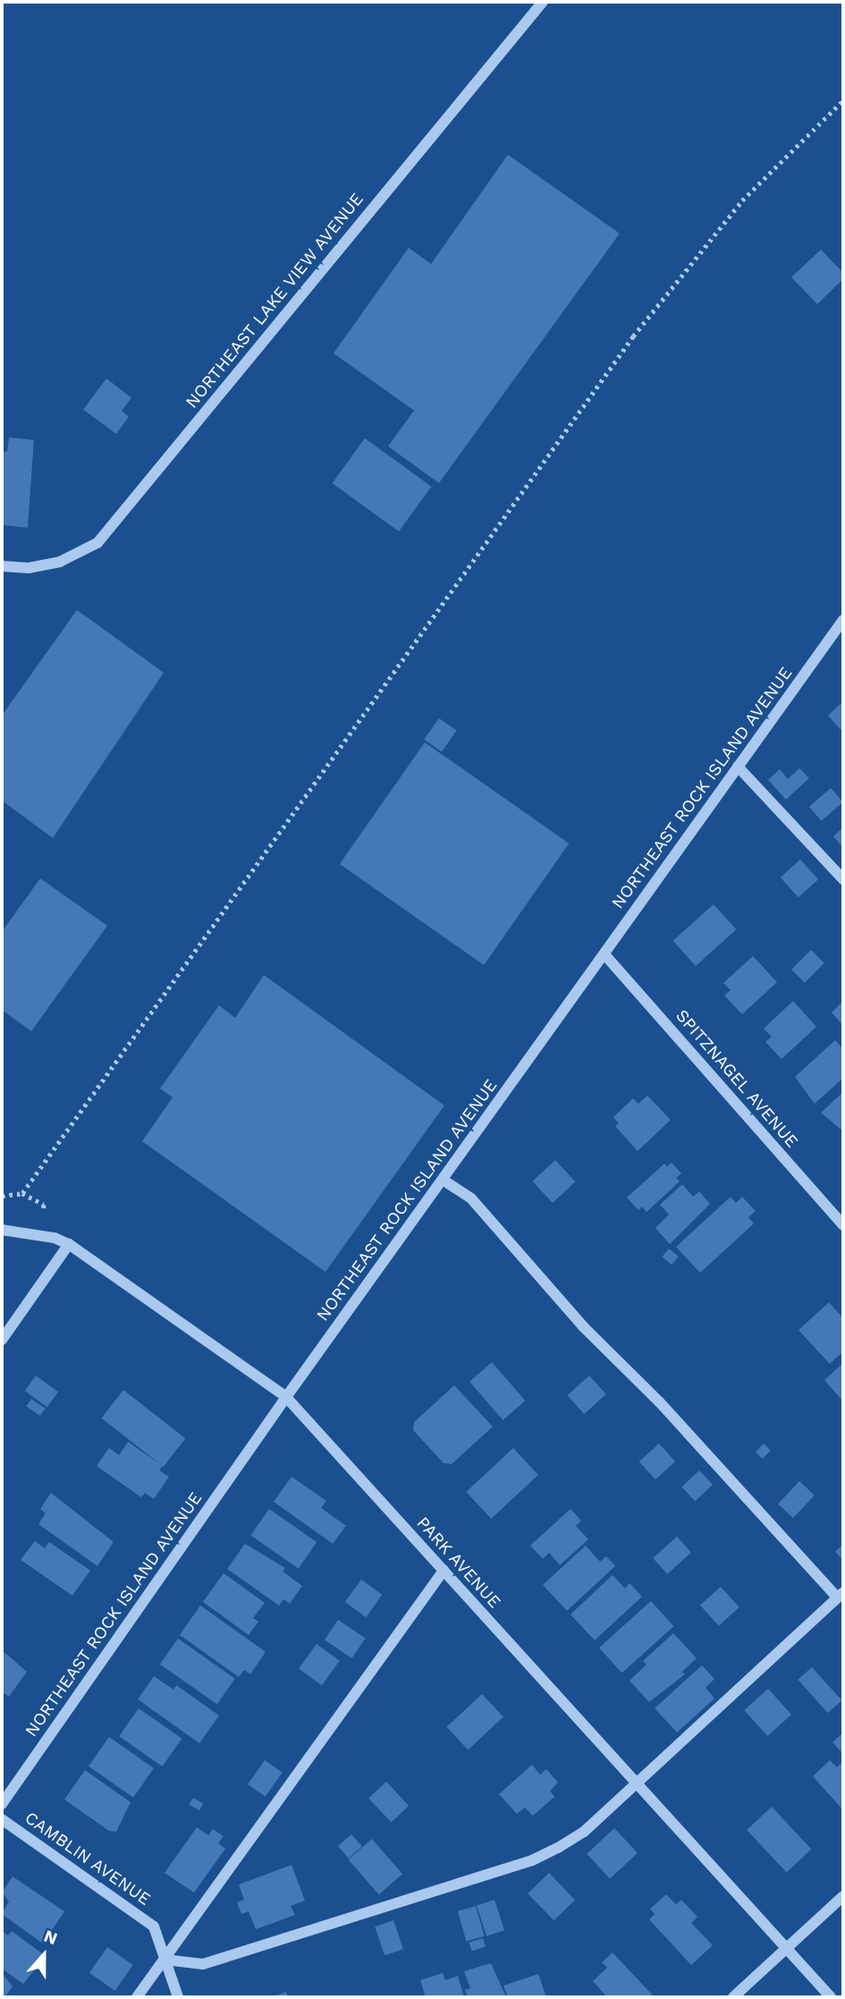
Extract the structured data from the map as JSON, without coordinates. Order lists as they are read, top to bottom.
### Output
{
  "streets": {
    "street": [
      "NORTHEAST LAKE VIEW AVENUE",
      "NORTHEAST ROCK ISLAND AVENUE",
      "SPITZNAGEL AVENUE",
      "PARK AVENUE",
      "CAMBLIN AVENUE"
    ]
  },
  "crossings": [
    ["NORTHEAST ROCK ISLAND AVENUE", "SPITZNAGEL AVENUE"],
    ["NORTHEAST ROCK ISLAND AVENUE", "PARK AVENUE"]
  ],
  "north": "top"
}
